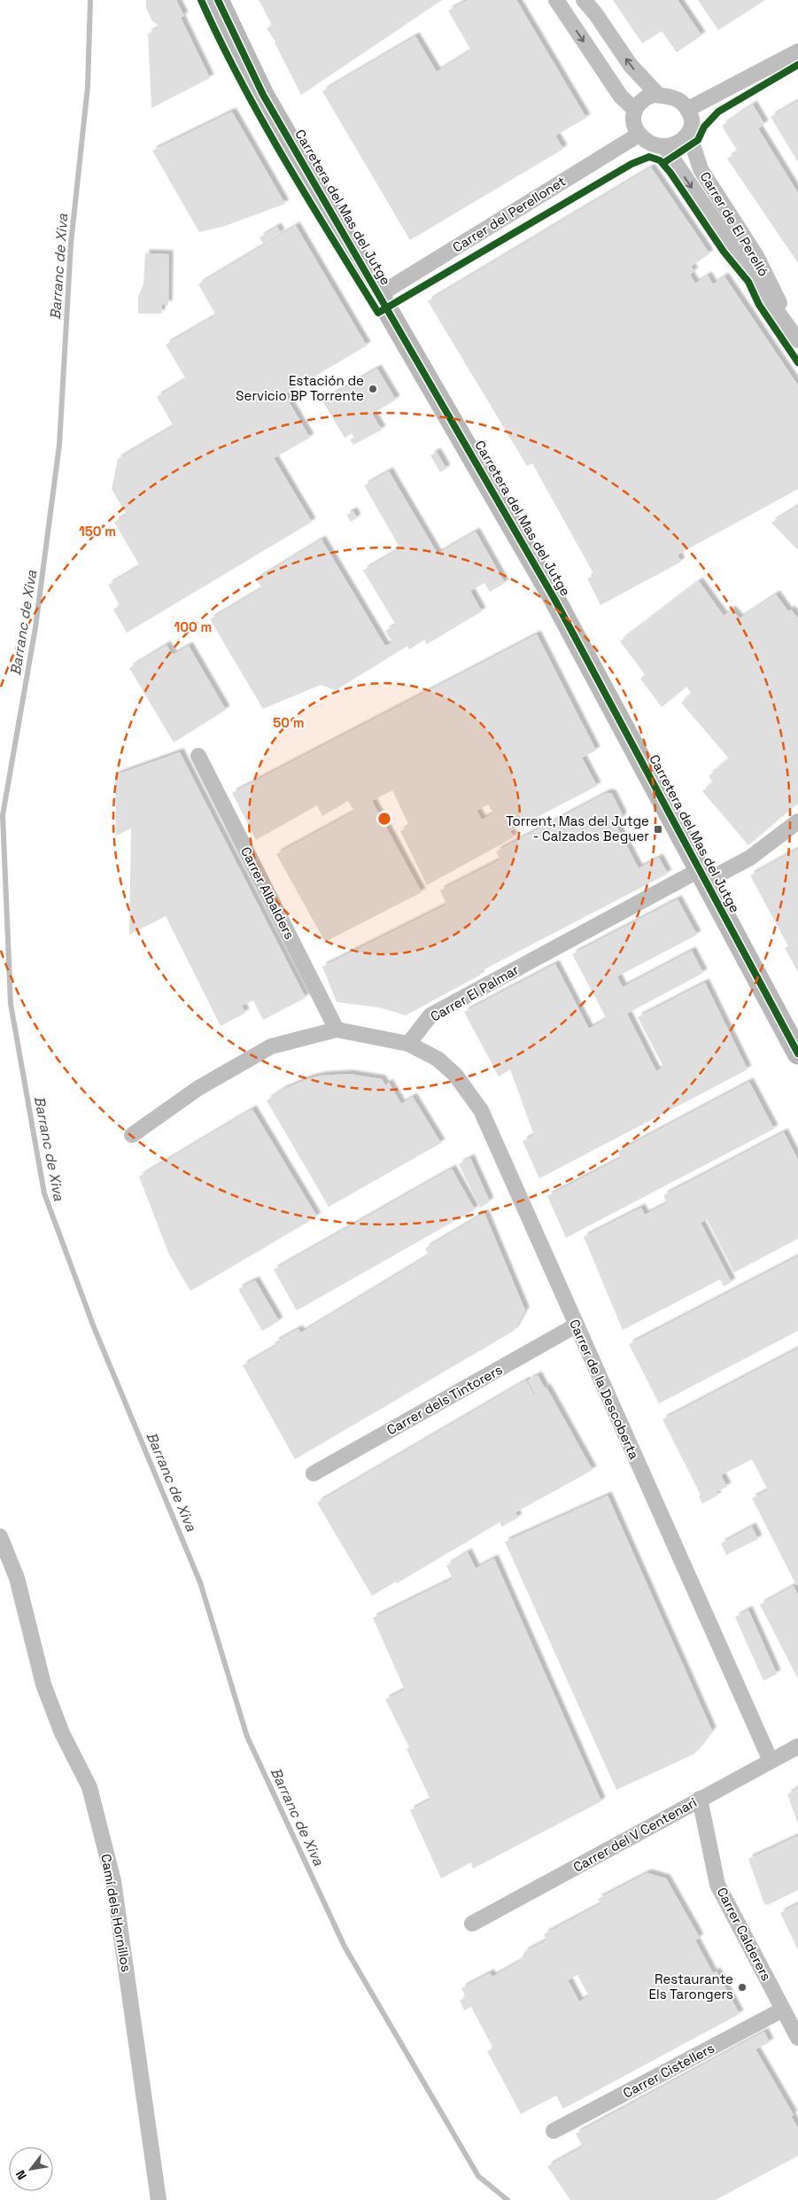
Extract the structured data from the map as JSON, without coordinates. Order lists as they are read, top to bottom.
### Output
{
  "streets": {
    "street": [
      "Carretera del Mas del Jutge",
      "Carrer del Perellonet",
      "Carrer de El Perelló",
      "Carrer Albalders",
      "Carrer El Palmar",
      "Carrer de la Descoberta",
      "Carrer dels Tintorers",
      "Carrer del V Centenari",
      "Camí dels Hornillos",
      "Carrer Calderers",
      "Carrer Cistellers"
    ]
  },
  "crossings": [
    ["Carretera del Mas del Jutge", "Carrer del Perellonet"],
    ["Carretera del Mas del Jutge", "Carrer El Palmar"],
    ["Carrer del Perellonet", "Carrer de El Perelló"],
    ["Carrer El Palmar", "Carrer de la Descoberta"],
    ["Carrer de la Descoberta", "Carrer dels Tintorers"],
    ["Carrer de la Descoberta", "Carrer del V Centenari"],
    ["Carrer del V Centenari", "Carrer Calderers"],
    ["Carrer Calderers", "Carrer Cistellers"]
  ],
  "water": ["Barranc de Xiva"],
  "places": {
    "other": ["Estación de Servicio BP Torrente", "Restaurante Els Tarongers"],
    "transit": ["Torrent, Mas del Jutge - Calzados Beguer"]
  },
  "north": "bottom left",
  "rings": ["150 m", "100 m", "50 m"]
}
